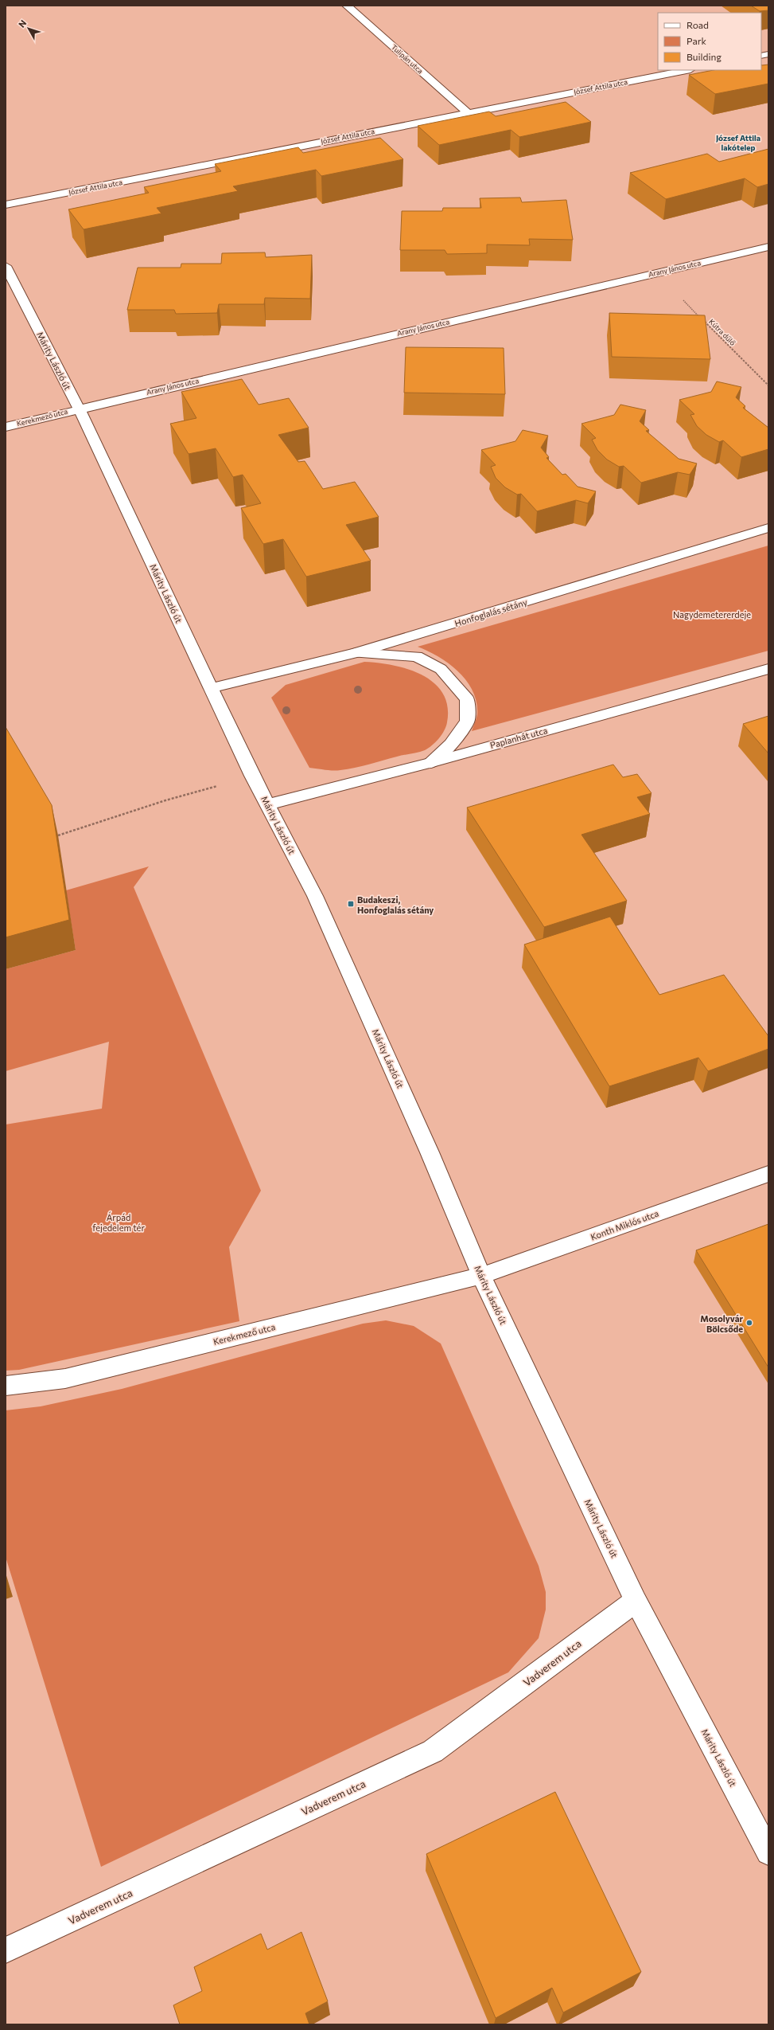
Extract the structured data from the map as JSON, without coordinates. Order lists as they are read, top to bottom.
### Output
{
  "streets": {
    "street": [
      "Tulipán utca",
      "József Attila utca",
      "Arany János utca",
      "Márity László út",
      "Kerekmező utca",
      "Honfoglalás sétány",
      "Paplanhát utca",
      "Konth Miklós utca",
      "Vadverem utca"
    ],
    "path": ["Kútra dűlő"]
  },
  "crossings": [
    ["Tulipán utca", "József Attila utca"],
    ["Arany János utca", "Kútra dűlő"],
    ["Arany János utca", "Márity László út"],
    ["Arany János utca", "Kerekmező utca"],
    ["Márity László út", "Kerekmező utca"],
    ["Márity László út", "Honfoglalás sétány"],
    ["Márity László út", "Paplanhát utca"],
    ["Márity László út", "Konth Miklós utca"],
    ["Márity László út", "Vadverem utca"],
    ["Kerekmező utca", "Konth Miklós utca"]
  ],
  "districts": ["József Attila lakótelep"],
  "parks": ["Nagydemetererdeje", "Árpád fejedelem tér"],
  "places": {
    "transit": ["Budakeszi, Honfoglalás sétány"],
    "other": ["Mosolyvár Bölcsőde"]
  },
  "legend": ["Road", "Park", "Building"],
  "north": "top left"
}
